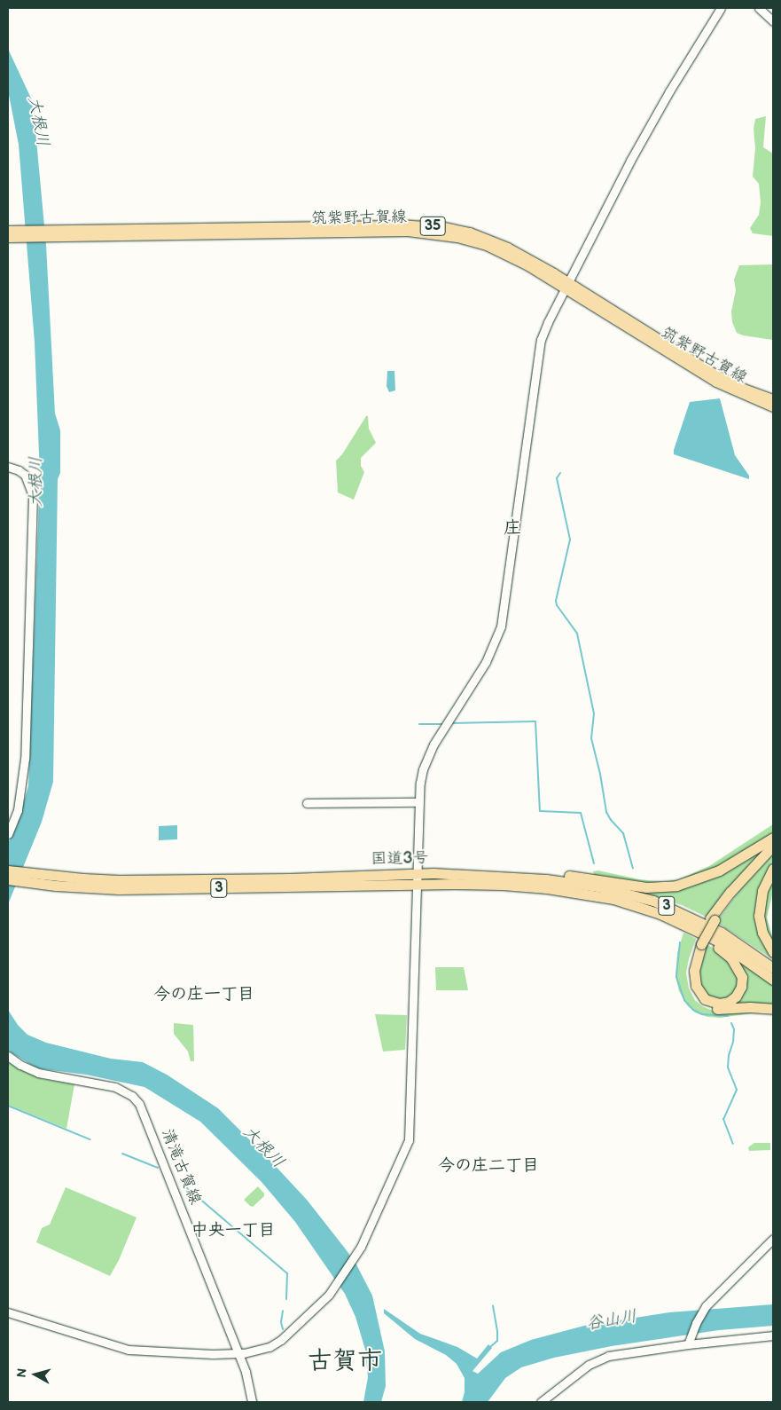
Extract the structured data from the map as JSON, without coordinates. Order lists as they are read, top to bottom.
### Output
{
  "streets": {
    "highway": ["国道3号", "3"],
    "main road": ["筑紫野古賀線", "35"],
    "street": ["清滝古賀線"]
  },
  "crossings": [
    ["国道3号", "3"]
  ],
  "districts": [
    "庄",
    "今の庄一丁目",
    "今の庄二丁目",
    "中央一丁目",
    "古賀市"
  ],
  "water": ["大根川", "谷山川"],
  "north": "left"
}
